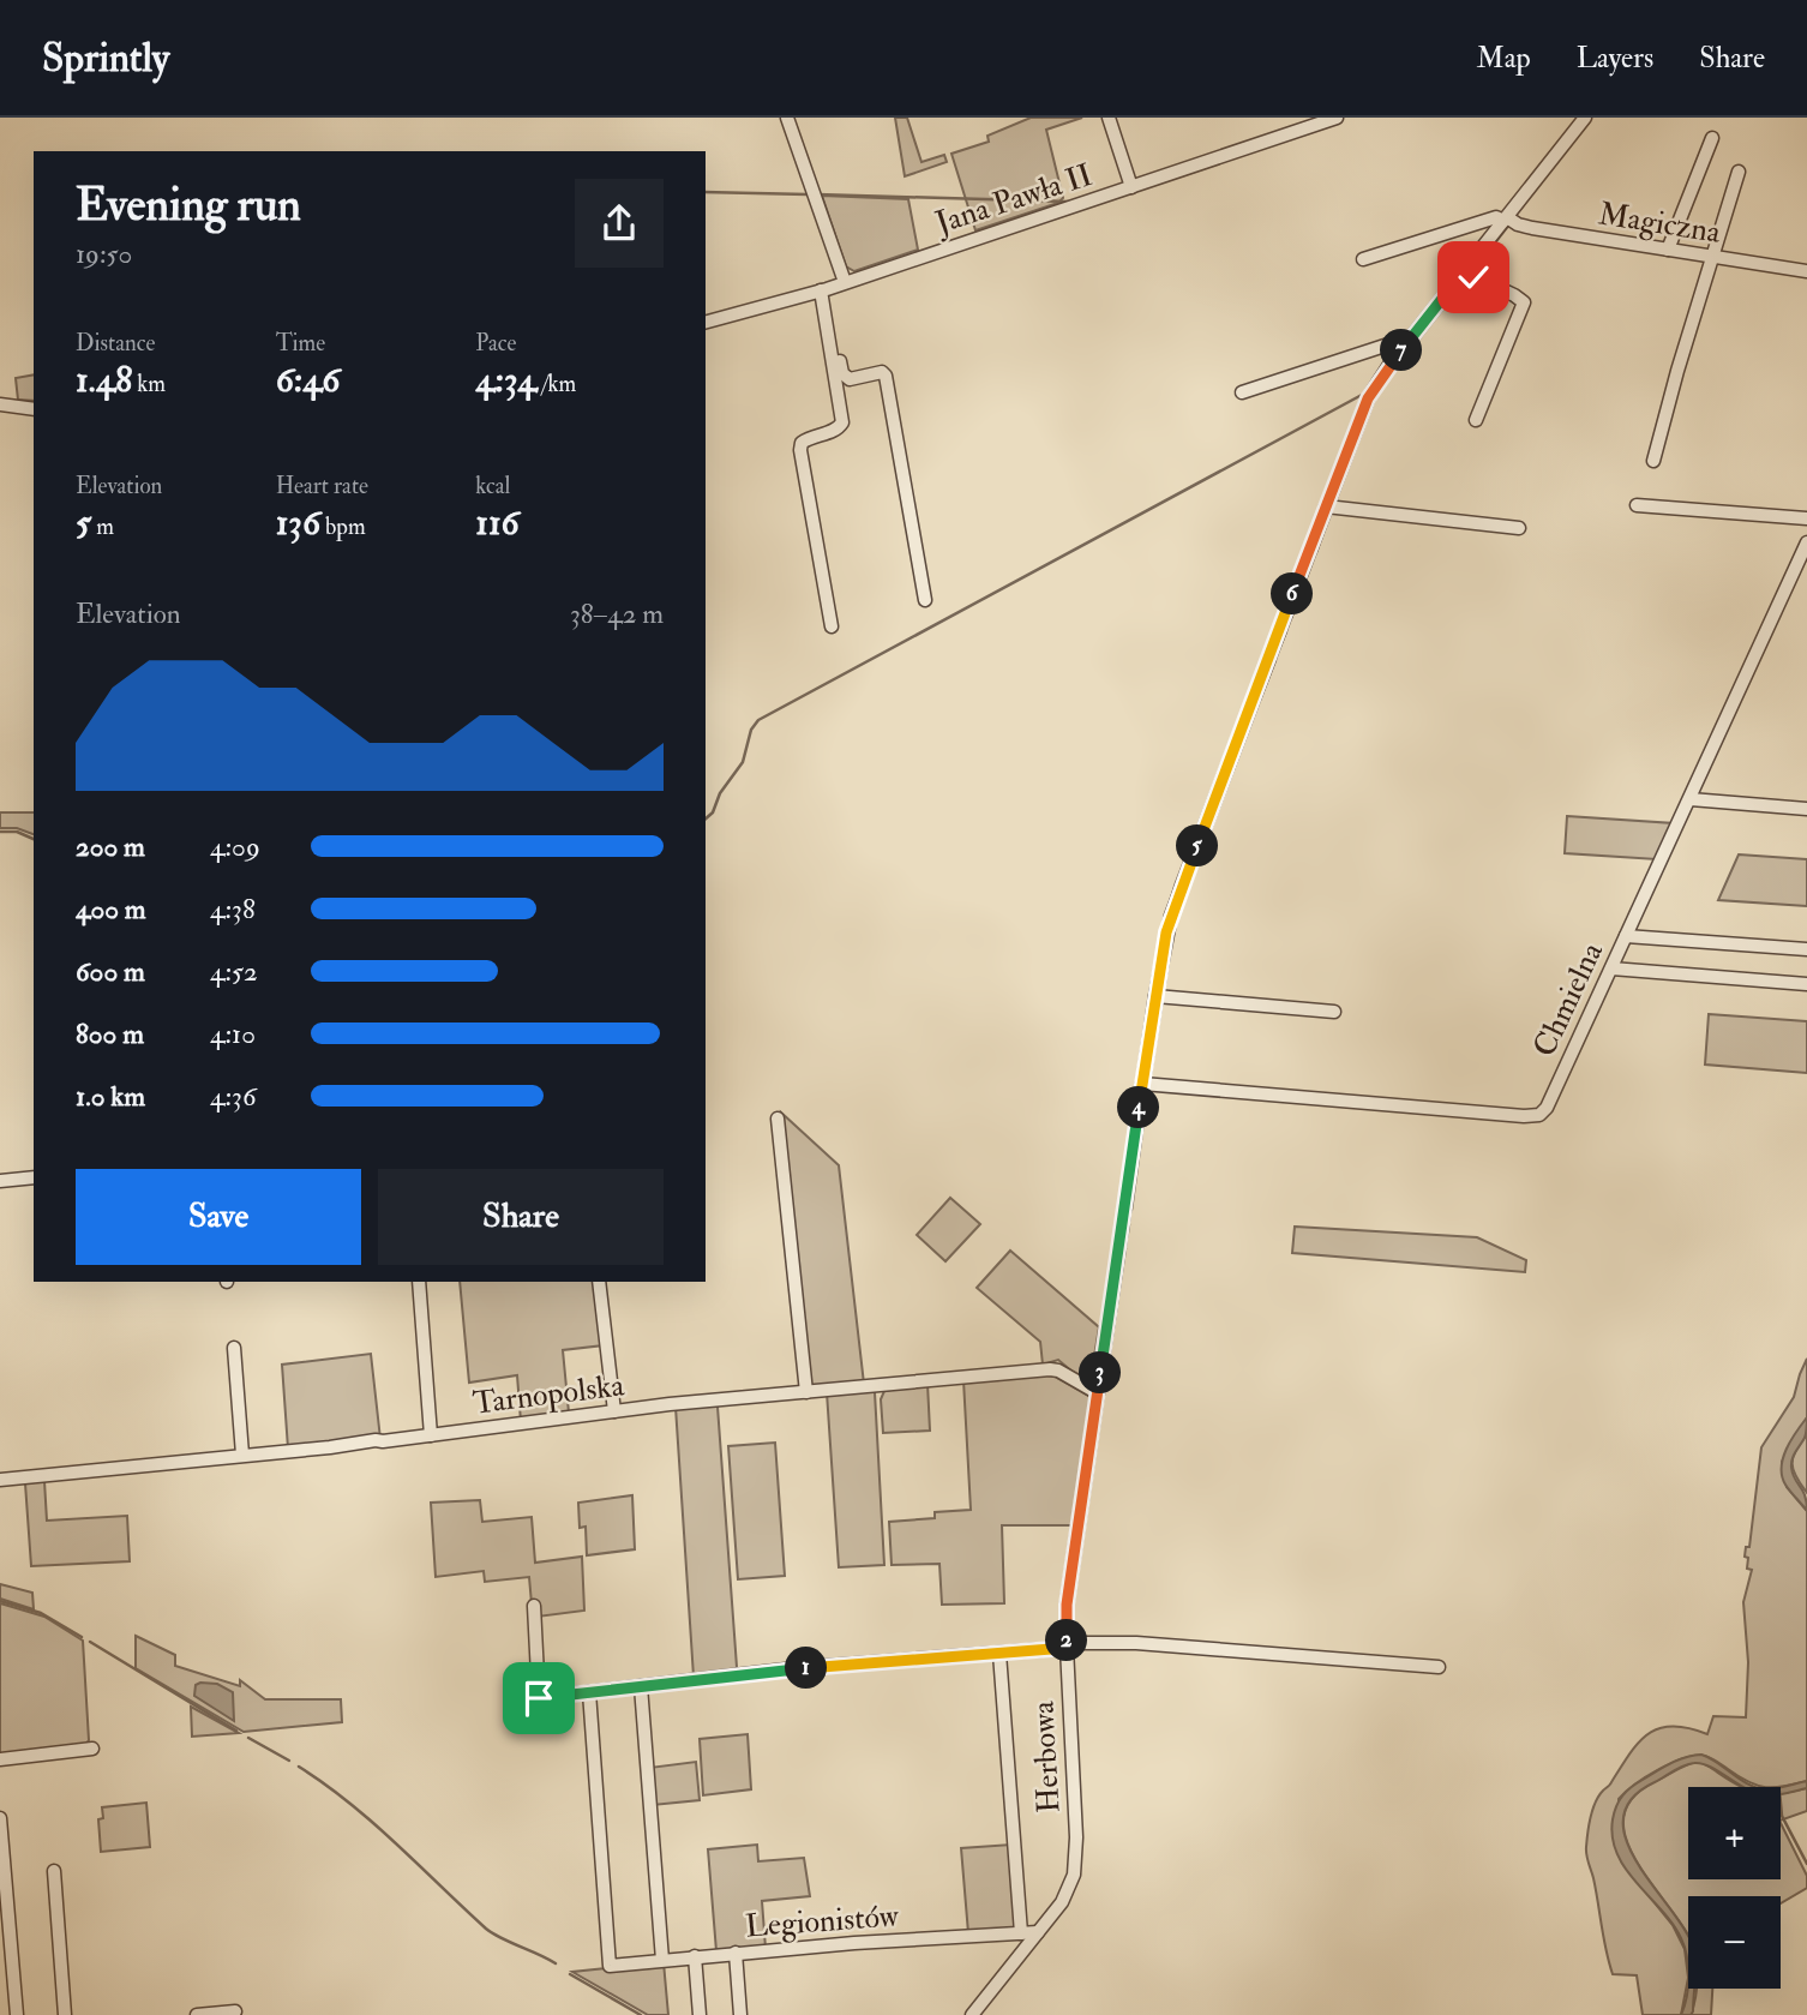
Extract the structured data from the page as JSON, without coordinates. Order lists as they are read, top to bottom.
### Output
{
  "streets": {
    "street": [
      "Jana Pawła II",
      "Magiczna",
      "Chmielna",
      "Tarnopolska",
      "Herbowa",
      "Legionistów"
    ]
  },
  "crossings": [
    ["Magiczna", "Herbowa"],
    ["Chmielna", "Herbowa"],
    ["Tarnopolska", "Herbowa"],
    ["Herbowa", "Legionistów"]
  ],
  "page": {
    "header": "Sprintly",
    "nav": ["Map", "Layers", "Share"],
    "heading": ["Evening run", "19:50"],
    "stats": [
      ["Distance", "1.48 km"],
      ["Time", "6:46"],
      ["Pace", "4:34 /km"],
      ["Elevation", "5 m"],
      ["Heart rate", "136 bpm"],
      ["kcal", "116"]
    ],
    "pins": [
      "7",
      "6",
      "5",
      "4",
      "3",
      "2",
      "1"
    ],
    "chart": ["Elevation", "38–42 m"],
    "list": [
      {
        "name": "200 m",
        "note": "4:09"
      },
      {
        "name": "400 m",
        "note": "4:38"
      },
      {
        "name": "600 m",
        "note": "4:52"
      },
      {
        "name": "800 m",
        "note": "4:10"
      },
      {
        "name": "1.0 km",
        "note": "4:36"
      }
    ],
    "buttons": ["Save", "Share"],
    "map_buttons": ["+", "−"]
  }
}
